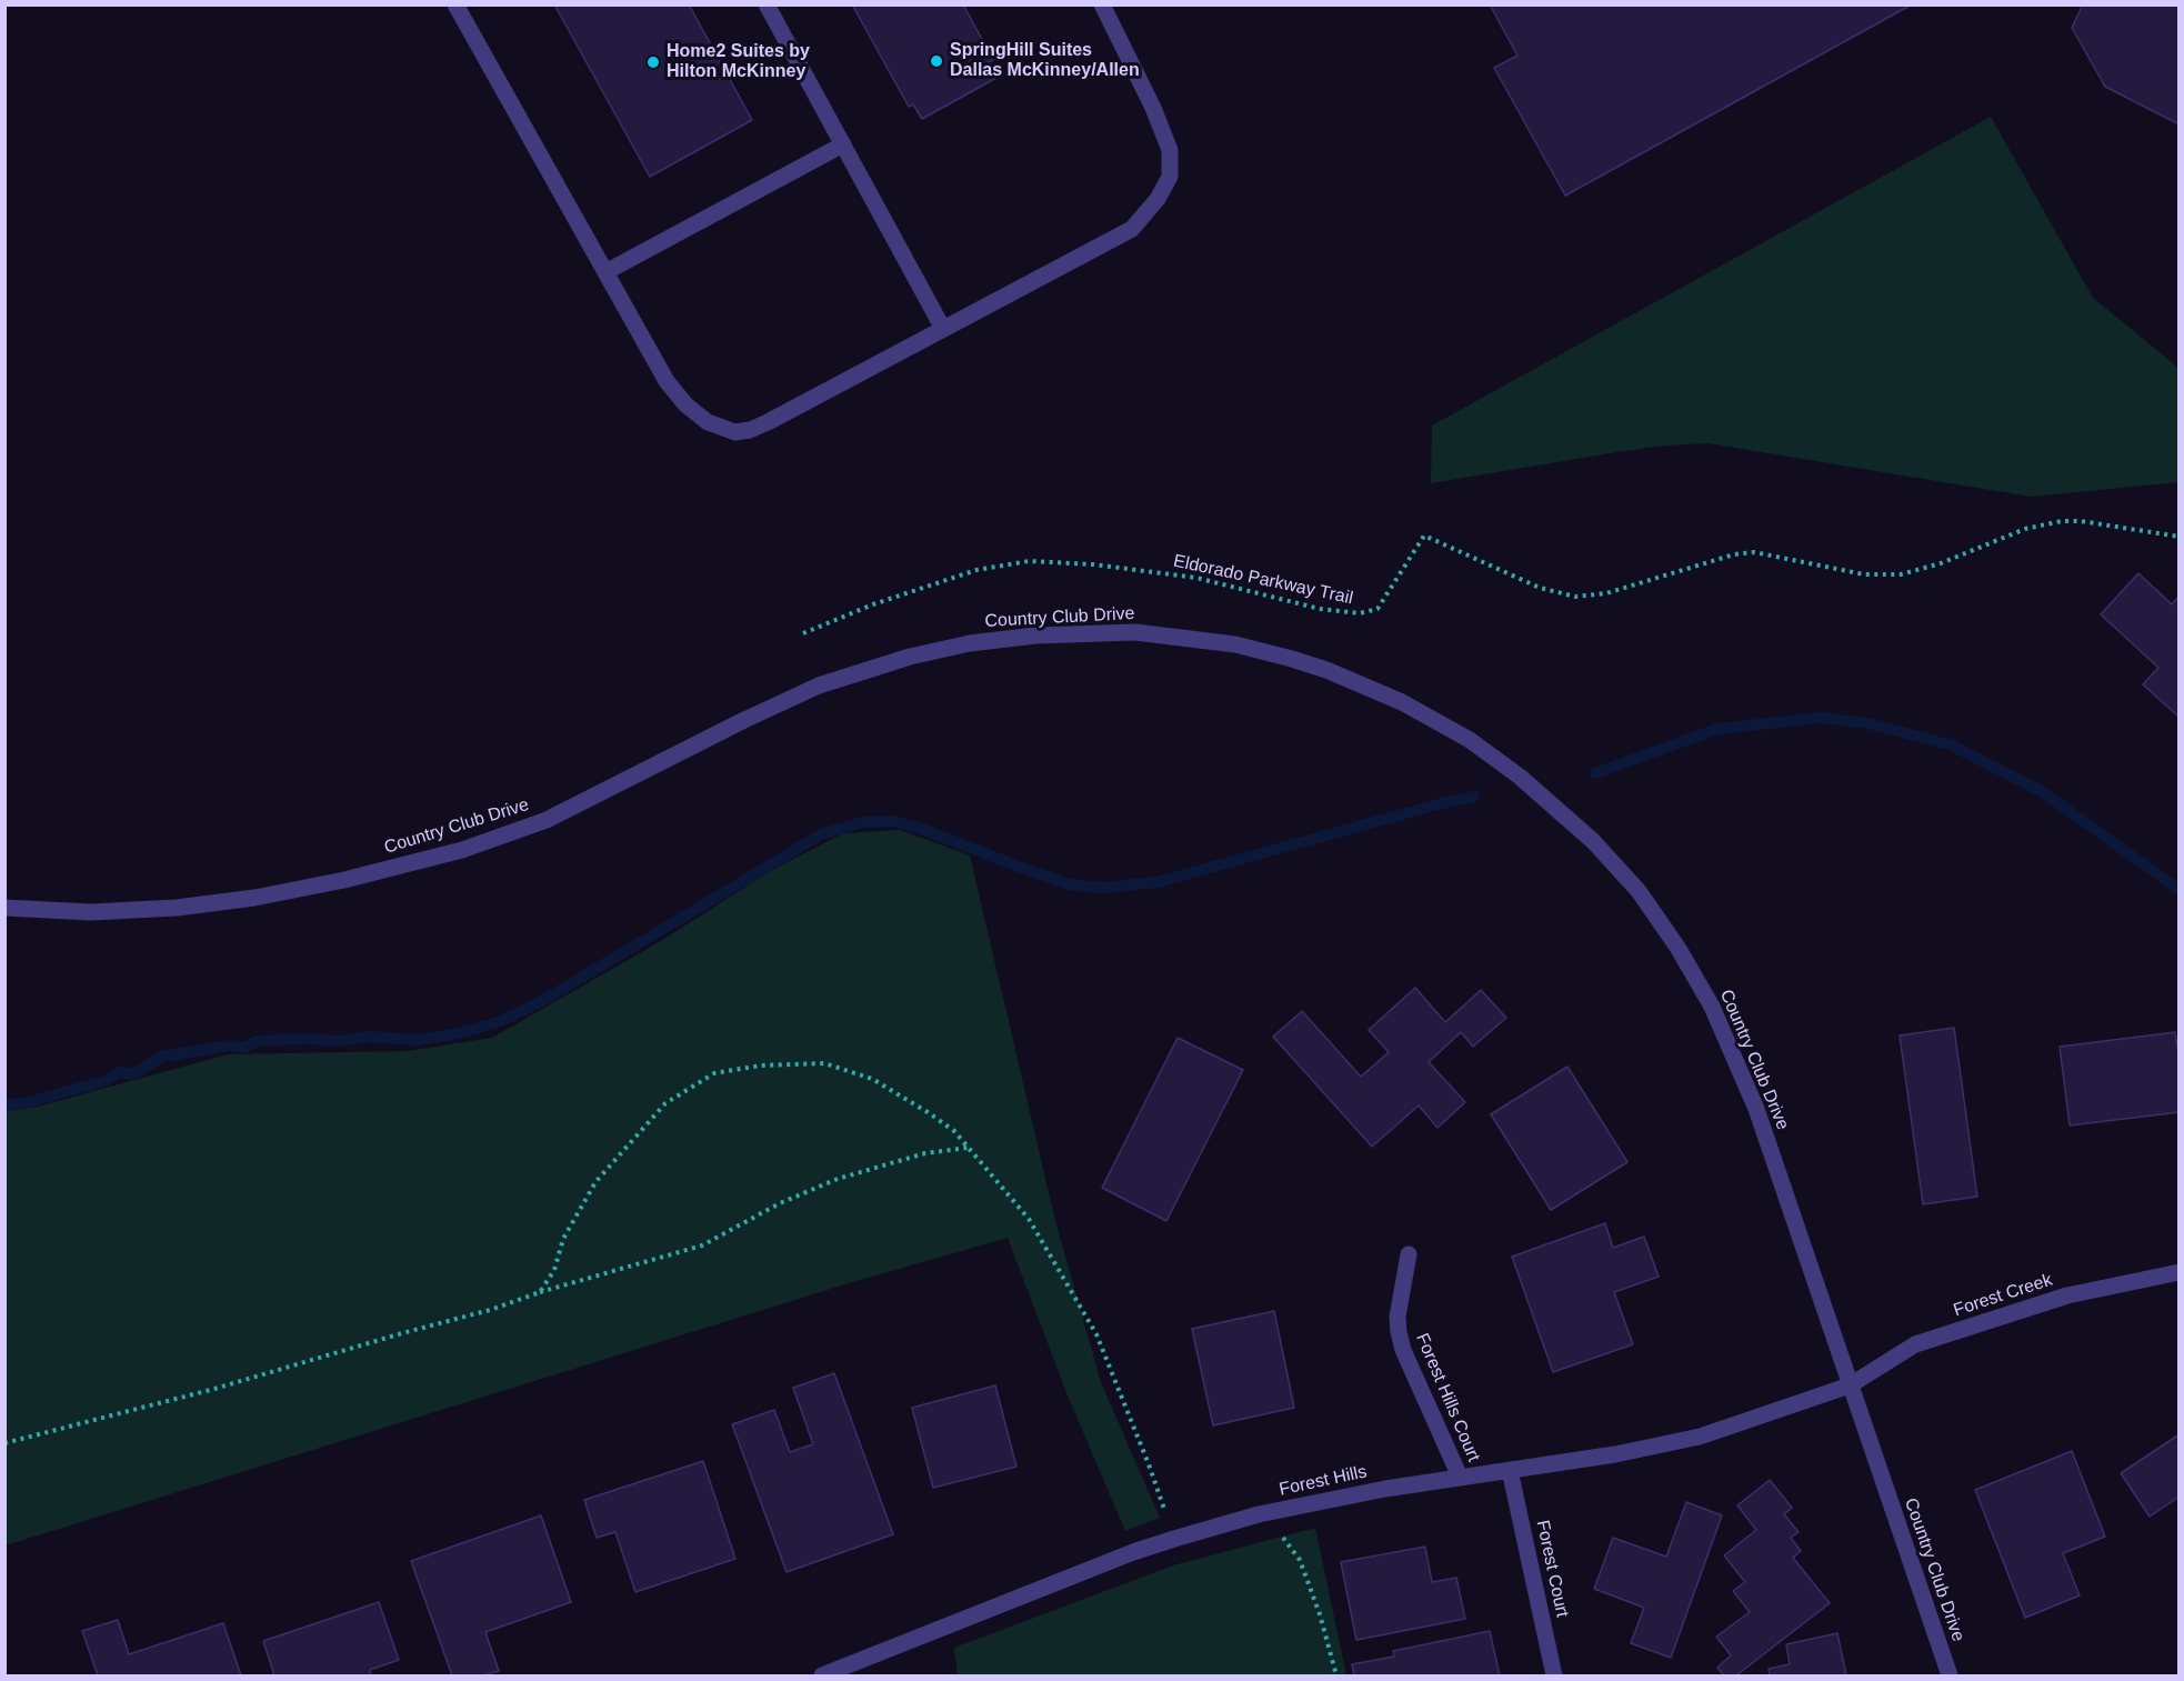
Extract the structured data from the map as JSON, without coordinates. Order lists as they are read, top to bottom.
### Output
{
  "streets": {
    "street": [
      "Country Club Drive",
      "Forest Creek",
      "Forest Hills Court",
      "Forest Hills",
      "Forest Court"
    ],
    "path": ["Eldorado Parkway Trail"]
  },
  "crossings": [
    ["Country Club Drive", "Forest Creek"],
    ["Country Club Drive", "Forest Hills"],
    ["Forest Creek", "Forest Hills"],
    ["Forest Hills Court", "Forest Hills"],
    ["Forest Hills", "Forest Court"]
  ],
  "places": ["SpringHill Suites Dallas McKinney/Allen", "Home2 Suites by Hilton McKinney"]
}
